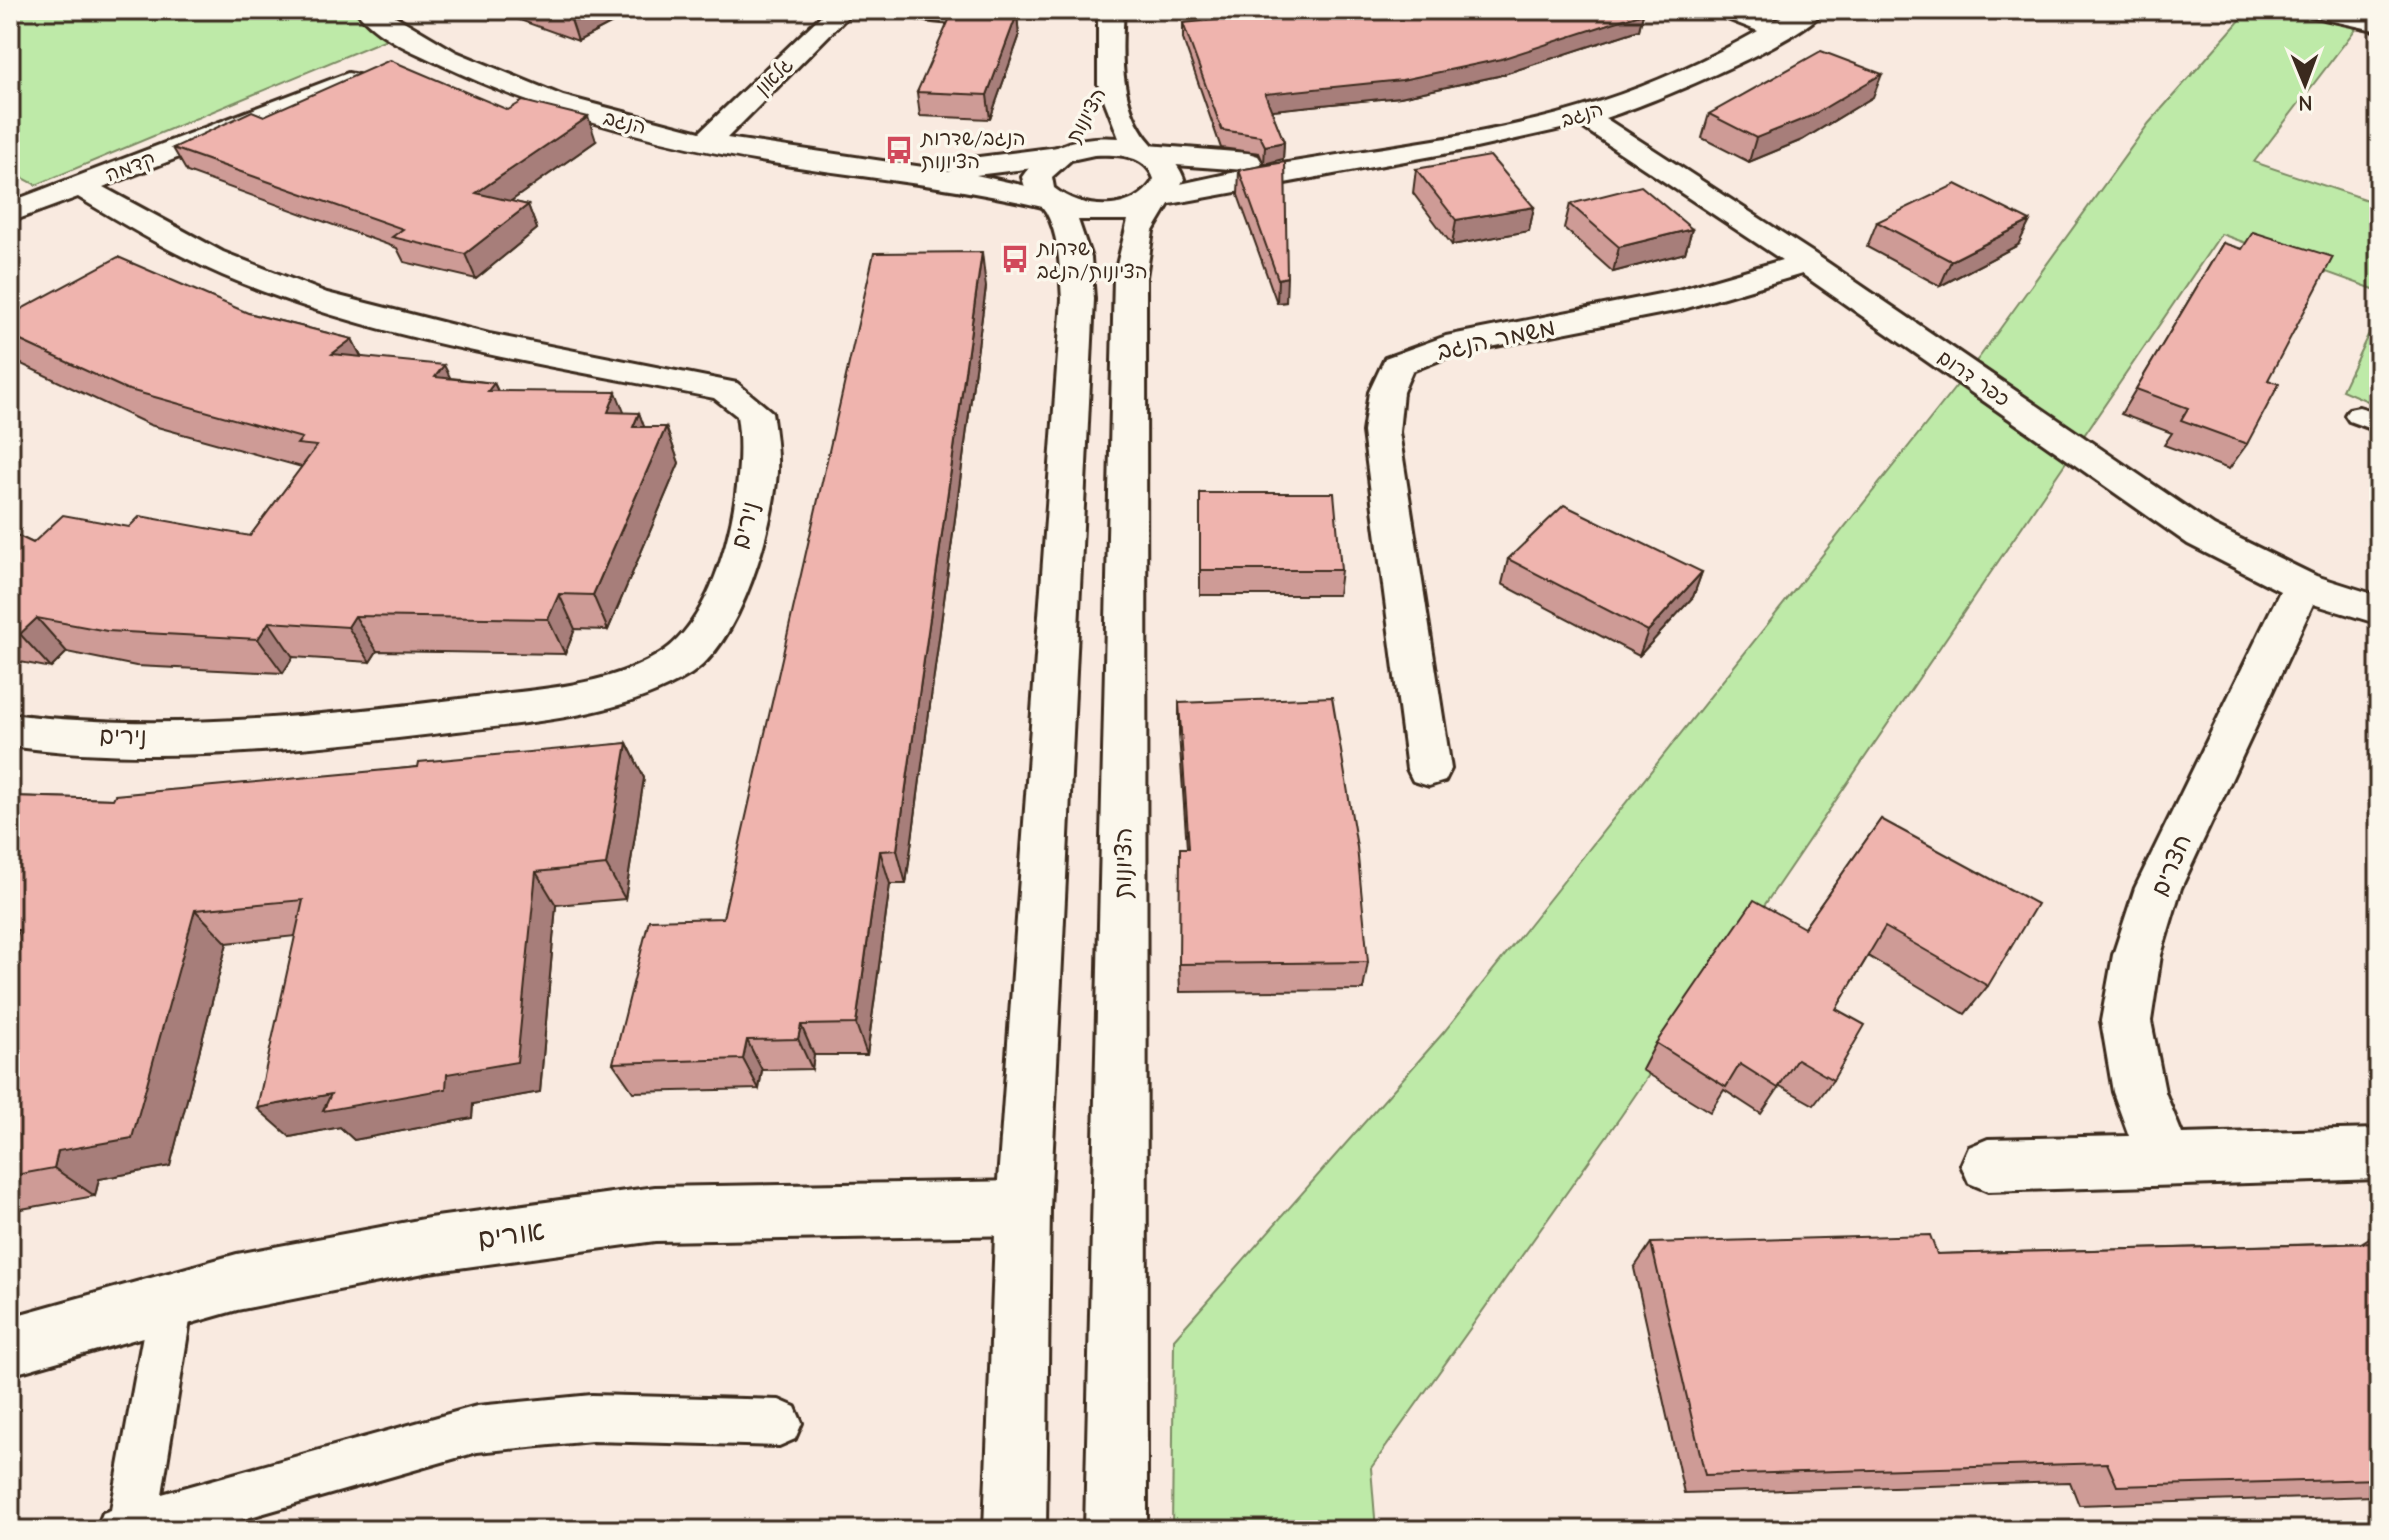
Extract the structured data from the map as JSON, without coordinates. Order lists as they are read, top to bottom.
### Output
{
  "streets": {
    "street": [
      "גלאון",
      "הנגב",
      "הציונות",
      "קדמה",
      "משמר הנגב",
      "כפר דרום",
      "נירים",
      "חצרים",
      "אורים"
    ]
  },
  "crossings": [
    ["גלאון", "הנגב"],
    ["הנגב", "הציונות"],
    ["הנגב", "כפר דרום"],
    ["קדמה", "נירים"],
    ["משמר הנגב", "כפר דרום"],
    ["כפר דרום", "חצרים"]
  ],
  "places": {
    "bus stop": ["הנגב/שדרות הציונות", "שדרות הציונות/הנגב"]
  },
  "north": "bottom"
}
